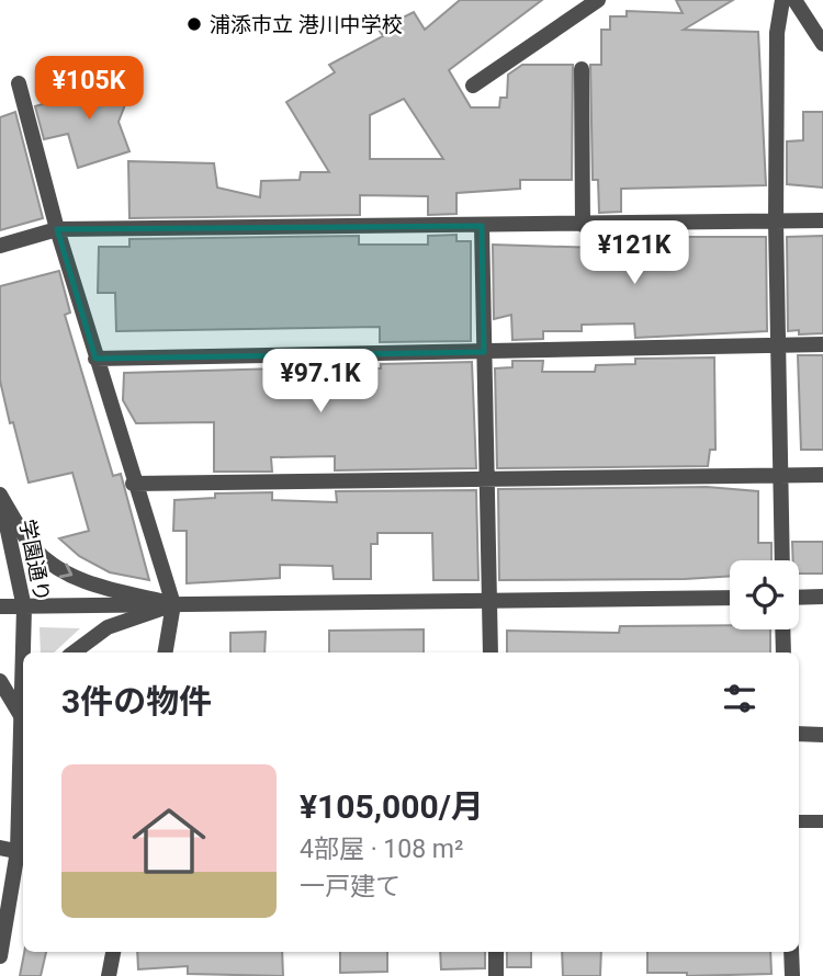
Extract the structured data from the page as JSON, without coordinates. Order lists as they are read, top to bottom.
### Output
{
  "streets": {
    "street": ["学園通り"]
  },
  "places": ["浦添市立 港川中学校"],
  "page": {
    "price": ["¥105K", "¥121K", "¥97.1K"],
    "heading": "3件の物件",
    "list": [
      {
        "name": "¥105,000/月",
        "note": "4部屋 · 108 m² · 一戸建て"
      }
    ]
  }
}
